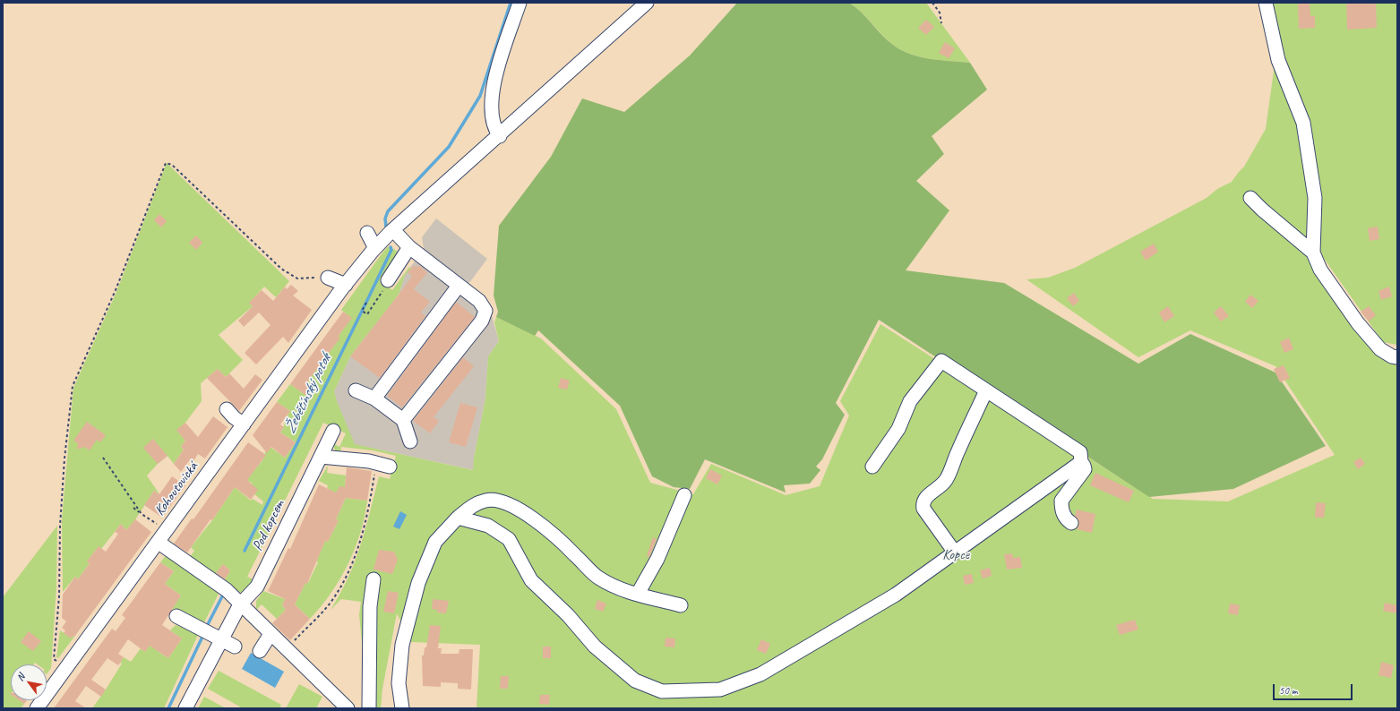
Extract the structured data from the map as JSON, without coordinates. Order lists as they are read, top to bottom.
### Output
{
  "streets": {
    "street": ["Kohoutovická", "Pod kopcem"]
  },
  "water": ["Žebětínský potok"],
  "parks": ["Kopce"],
  "scale_bar": "50 m",
  "north": "top left"
}
